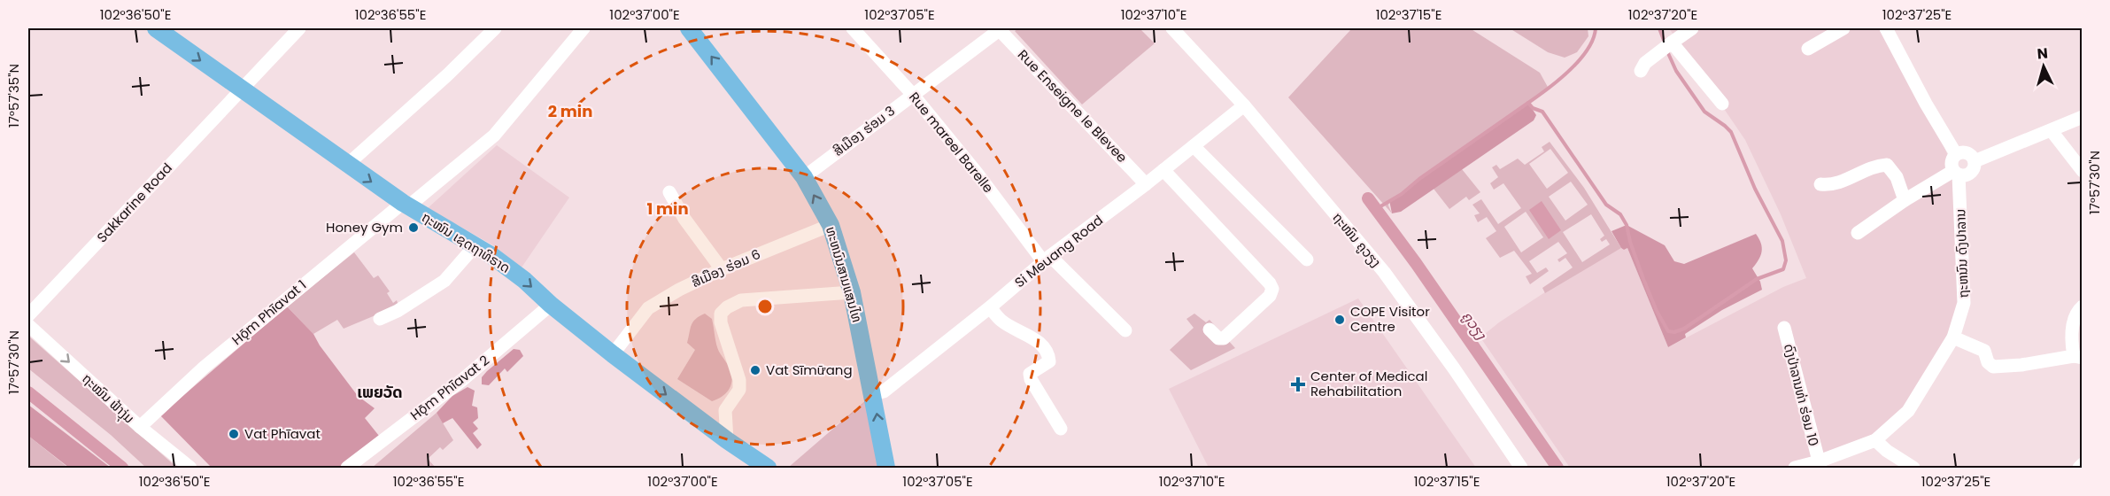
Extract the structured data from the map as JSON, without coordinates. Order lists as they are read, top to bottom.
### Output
{
  "streets": {
    "main road": ["ຖະໜົນ ເຊດຖາທິຣາດ", "ທະຫນົນສາມແສນໄທ"],
    "street": [
      "Rue Enseigne le Blevee",
      "ສີເມືອງ ຮ່ອມ 3",
      "Rue mareel Barelle",
      "Sakkarine Road",
      "ຖະໜົນ ຄູວຽງ",
      "Si Meuang Road",
      "ຖະຫນົນ ດົງປາລານ",
      "ສີເມືອງ ຮ່ອມ 6",
      "Hǭm Phīavat 1",
      "Hǭm Phīavat 2",
      "ດົງປ່າລານທ່າ ຮ່ອມ 10",
      "ຖະໝົນ ຟ້າງຸ່ມ"
    ]
  },
  "crossings": [
    ["Rue Enseigne le Blevee", "ສີເມືອງ ຮ່ອມ 3"],
    ["Rue Enseigne le Blevee", "Si Meuang Road"],
    ["ສີເມືອງ ຮ່ອມ 3", "Rue mareel Barelle"],
    ["ສີເມືອງ ຮ່ອມ 3", "ທະຫນົນສາມແສນໄທ"],
    ["Rue mareel Barelle", "Si Meuang Road"],
    ["Sakkarine Road", "ຖະໜົນ ເຊດຖາທິຣາດ"],
    ["ຖະໜົນ ຄູວຽງ", "Si Meuang Road"],
    ["ຖະໜົນ ເຊດຖາທິຣາດ", "ສີເມືອງ ຮ່ອມ 6"],
    ["ຖະໜົນ ເຊດຖາທິຣາດ", "Hǭm Phīavat 1"],
    ["ຖະໜົນ ເຊດຖາທິຣາດ", "Hǭm Phīavat 2"],
    ["Si Meuang Road", "ທະຫນົນສາມແສນໄທ"],
    ["ຖະຫນົນ ດົງປາລານ", "ດົງປ່າລານທ່າ ຮ່ອມ 10"],
    ["ສີເມືອງ ຮ່ອມ 6", "ທະຫນົນສາມແສນໄທ"],
    ["Hǭm Phīavat 1", "ຖະໝົນ ຟ້າງຸ່ມ"]
  ],
  "one_way": ["ຖະໜົນ ເຊດຖາທິຣາດ", "ທະຫນົນສາມແສນໄທ", "ຖະໝົນ ຟ້າງຸ່ມ"],
  "districts": ["ເພຍວັດ"],
  "water": ["ຄູວຽງ"],
  "places": {
    "other": [
      "Honey Gym",
      "COPE Visitor Centre",
      "Vat Sīmư̄ang",
      "Vat Phīavat"
    ],
    "health": ["Center of Medical Rehabilitation"]
  },
  "north": "top",
  "coordinates": [
    "102°36'50\"E",
    "102°36'55\"E",
    "102°37'00\"E",
    "102°37'05\"E",
    "102°37'10\"E",
    "102°37'15\"E",
    "102°37'20\"E",
    "102°37'25\"E",
    "17°57'35\"N",
    "17°57'30\"N"
  ],
  "rings": ["2 min", "1 min"]
}
